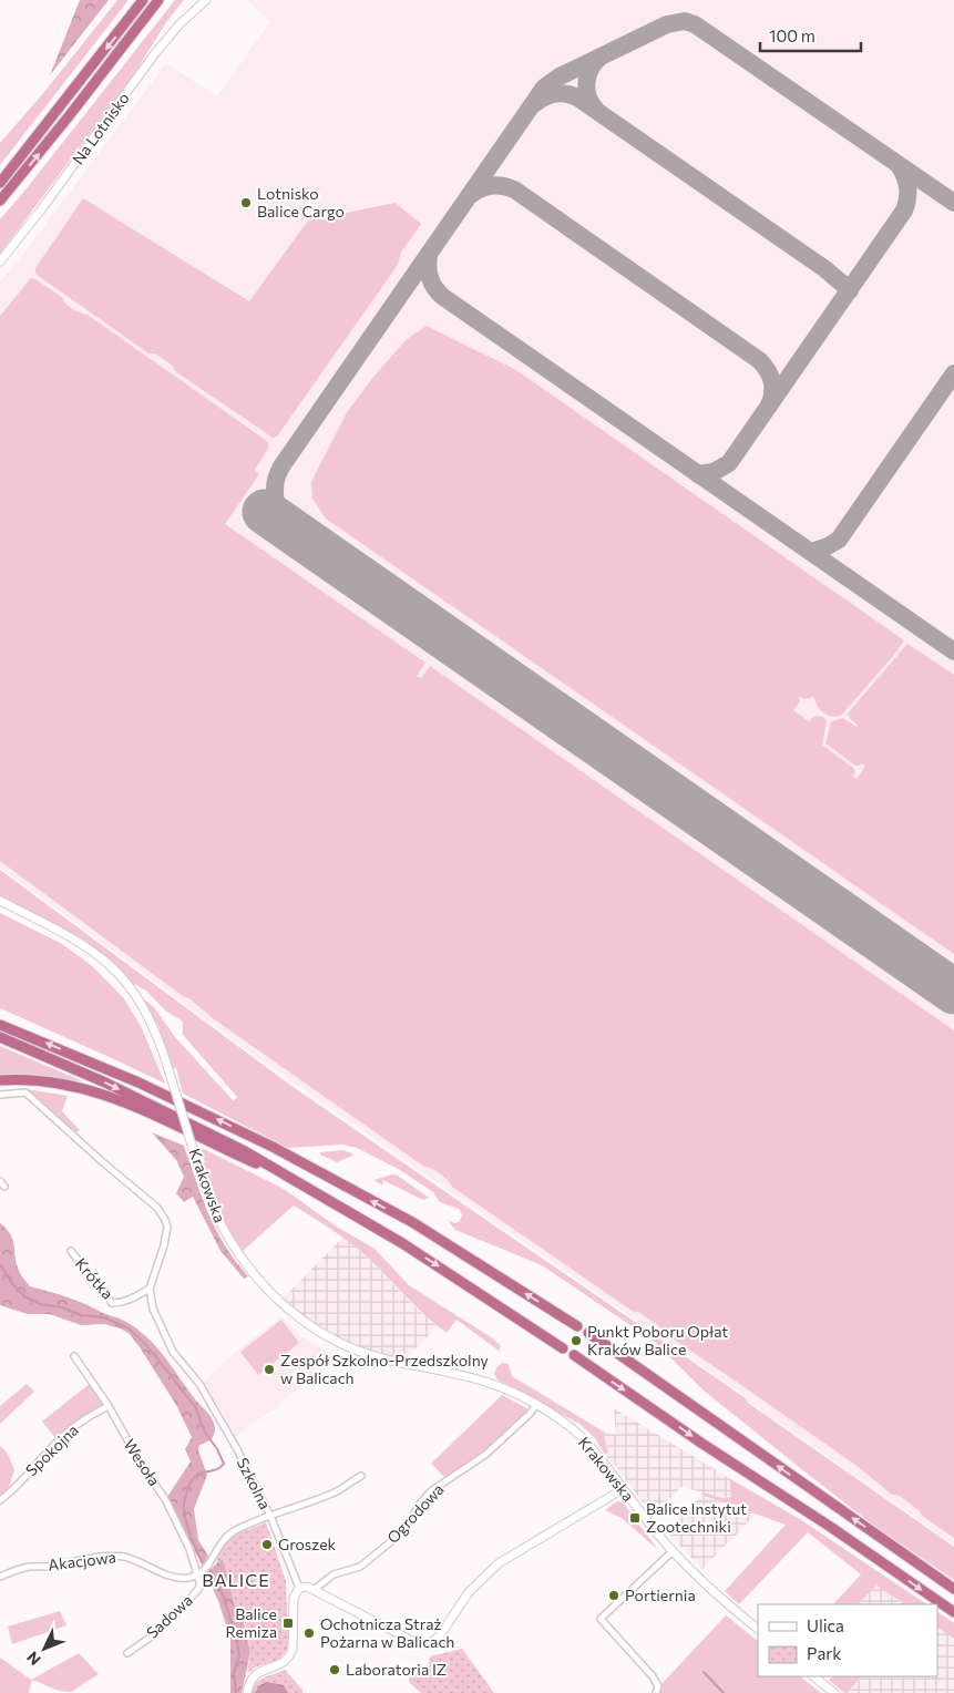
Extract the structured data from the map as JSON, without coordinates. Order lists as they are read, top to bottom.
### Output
{
  "streets": {
    "street": [
      "Na Lotnisko",
      "Krakowska",
      "Krótka",
      "Spokojna",
      "Wesoła",
      "Szkolna",
      "Ogrodowa",
      "Akacjowa",
      "Sadowa"
    ]
  },
  "crossings": [
    ["Krakowska", "Ogrodowa"],
    ["Krótka", "Szkolna"],
    ["Spokojna", "Wesoła"],
    ["Wesoła", "Akacjowa"],
    ["Wesoła", "Sadowa"],
    ["Akacjowa", "Sadowa"]
  ],
  "districts": ["BALICE"],
  "places": {
    "other": [
      "Lotnisko Balice Cargo",
      "Punkt Poboru Opłat Kraków Balice",
      "Zespół Szkolno-Przedszkolny w Balicach",
      "Groszek",
      "Portiernia",
      "Ochotnicza Straż Pożarna w Balicach",
      "Laboratoria IZ"
    ],
    "transit": ["Balice Instytut Zootechniki", "Balice Remiza"]
  },
  "legend": ["Ulica", "Park"],
  "scale_bar": "100 m",
  "north": "bottom left"
}
